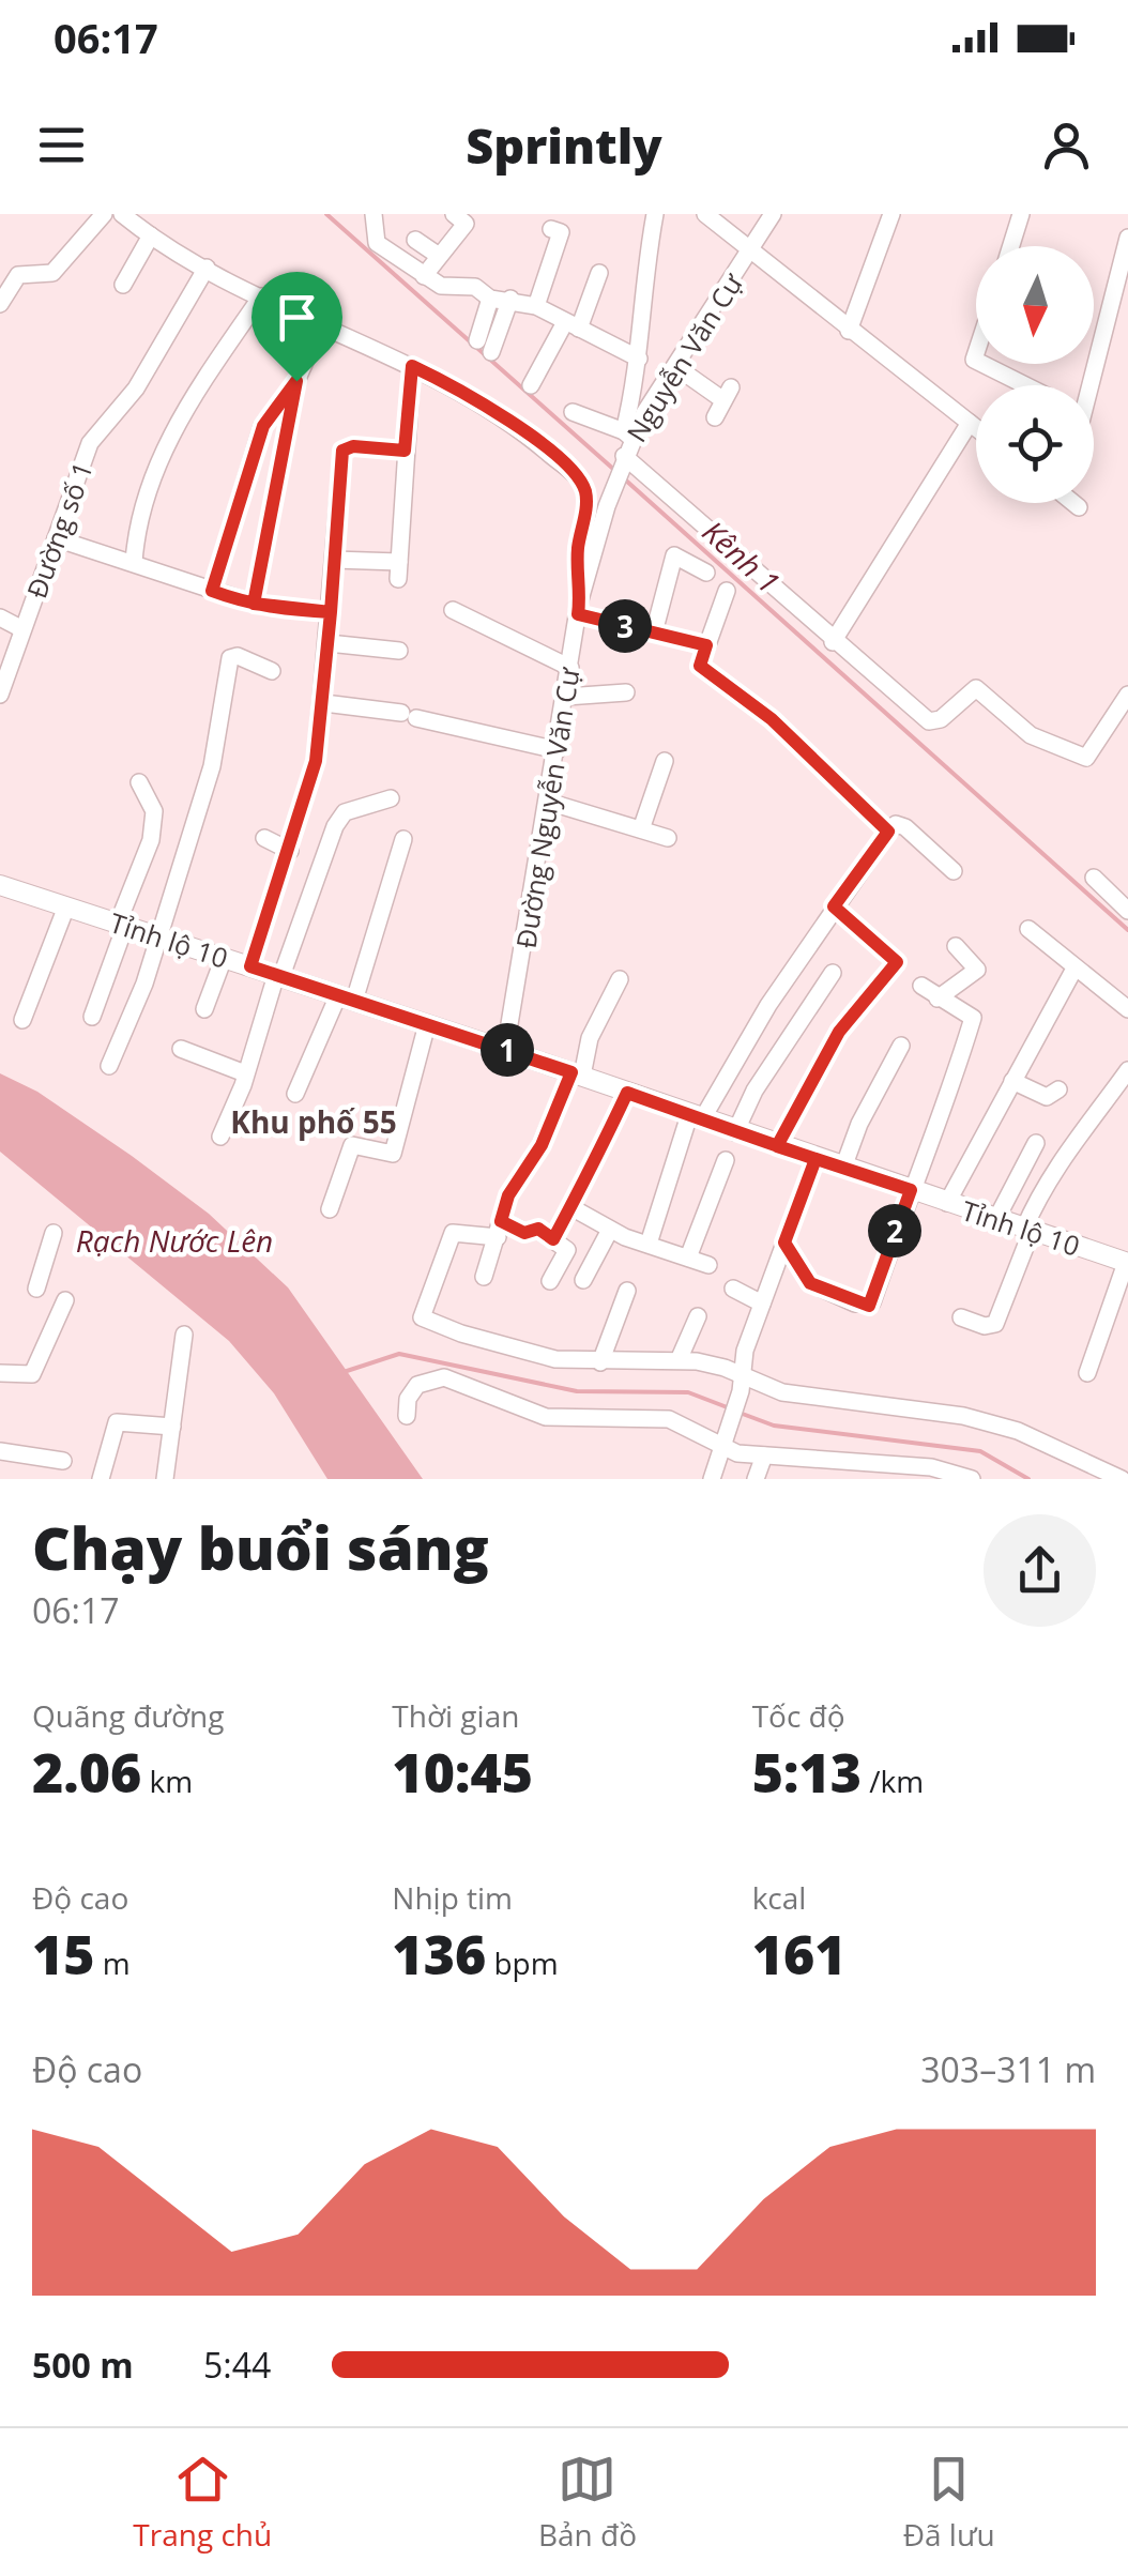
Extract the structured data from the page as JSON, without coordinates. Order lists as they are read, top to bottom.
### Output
{
  "streets": {
    "main road": ["Tỉnh lộ 10"],
    "street": ["Nguyễn Văn Cự", "Đường số 1", "Đường Nguyễn Văn Cự"]
  },
  "crossings": [
    ["Nguyễn Văn Cự", "Đường Nguyễn Văn Cự"],
    ["Đường Nguyễn Văn Cự", "Tỉnh lộ 10"]
  ],
  "districts": ["Khu phố 55"],
  "water": ["Kênh 1", "Rạch Nước Lên"],
  "north": "bottom",
  "page": {
    "status": "06:17",
    "header": "Sprintly",
    "pins": ["3", "1", "2"],
    "heading": ["Chạy buổi sáng", "06:17"],
    "stats": [
      ["Quãng đường", "2.06 km"],
      ["Thời gian", "10:45"],
      ["Tốc độ", "5:13 /km"],
      ["Độ cao", "15 m"],
      ["Nhịp tim", "136 bpm"],
      ["kcal", "161"]
    ],
    "chart": ["Độ cao", "303–311 m"],
    "list": [
      {
        "name": "500 m",
        "note": "5:44"
      }
    ],
    "tabs": ["Trang chủ", "Bản đồ", "Đã lưu"]
  }
}
